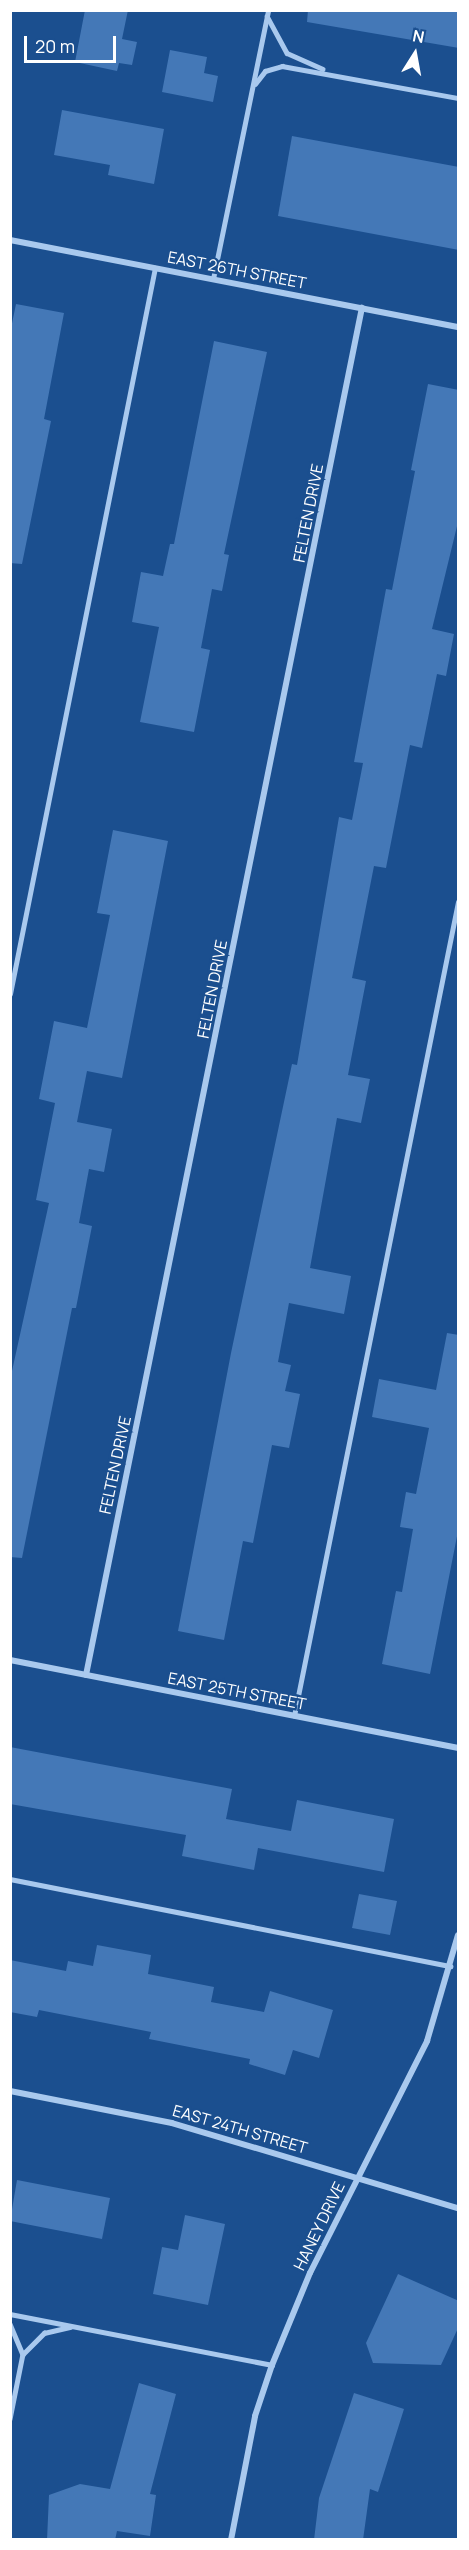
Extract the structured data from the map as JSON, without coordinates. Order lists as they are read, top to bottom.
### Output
{
  "streets": {
    "street": [
      "EAST 26TH STREET",
      "FELTEN DRIVE",
      "EAST 25TH STREET",
      "EAST 24TH STREET",
      "HANEY DRIVE"
    ]
  },
  "crossings": [
    ["EAST 26TH STREET", "FELTEN DRIVE"],
    ["FELTEN DRIVE", "EAST 25TH STREET"],
    ["EAST 24TH STREET", "HANEY DRIVE"]
  ],
  "scale_bar": "20 m",
  "north": "top"
}
